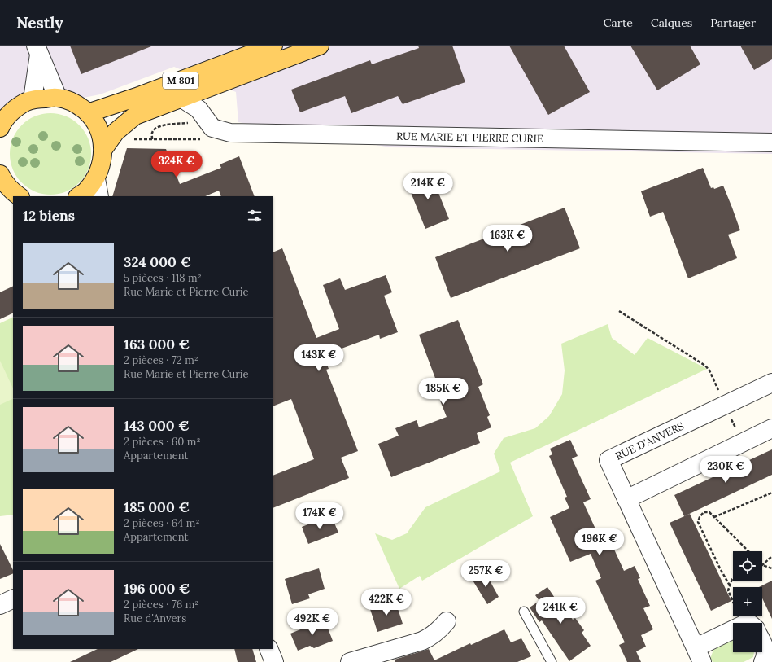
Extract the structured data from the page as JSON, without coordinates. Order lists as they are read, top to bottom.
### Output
{
  "streets": {
    "main road": ["M 801"],
    "street": ["RUE MARIE ET PIERRE CURIE", "RUE D'ANVERS"]
  },
  "crossings": [
    ["M 801", "RUE MARIE ET PIERRE CURIE"]
  ],
  "page": {
    "header": "Nestly",
    "nav": ["Carte", "Calques", "Partager"],
    "price": [
      "324K €",
      "214K €",
      "163K €",
      "143K €",
      "185K €",
      "230K €",
      "174K €",
      "196K €",
      "257K €",
      "422K €",
      "241K €",
      "492K €"
    ],
    "heading": "12 biens",
    "list": [
      {
        "name": "324 000 €",
        "note": "5 pièces · 118 m² · Rue Marie et Pierre Curie"
      },
      {
        "name": "163 000 €",
        "note": "2 pièces · 72 m² · Rue Marie et Pierre Curie"
      },
      {
        "name": "143 000 €",
        "note": "2 pièces · 60 m² · Appartement"
      },
      {
        "name": "185 000 €",
        "note": "2 pièces · 64 m² · Appartement"
      },
      {
        "name": "196 000 €",
        "note": "2 pièces · 76 m² · Rue d'Anvers"
      }
    ],
    "map_buttons": ["+", "−"]
  }
}
